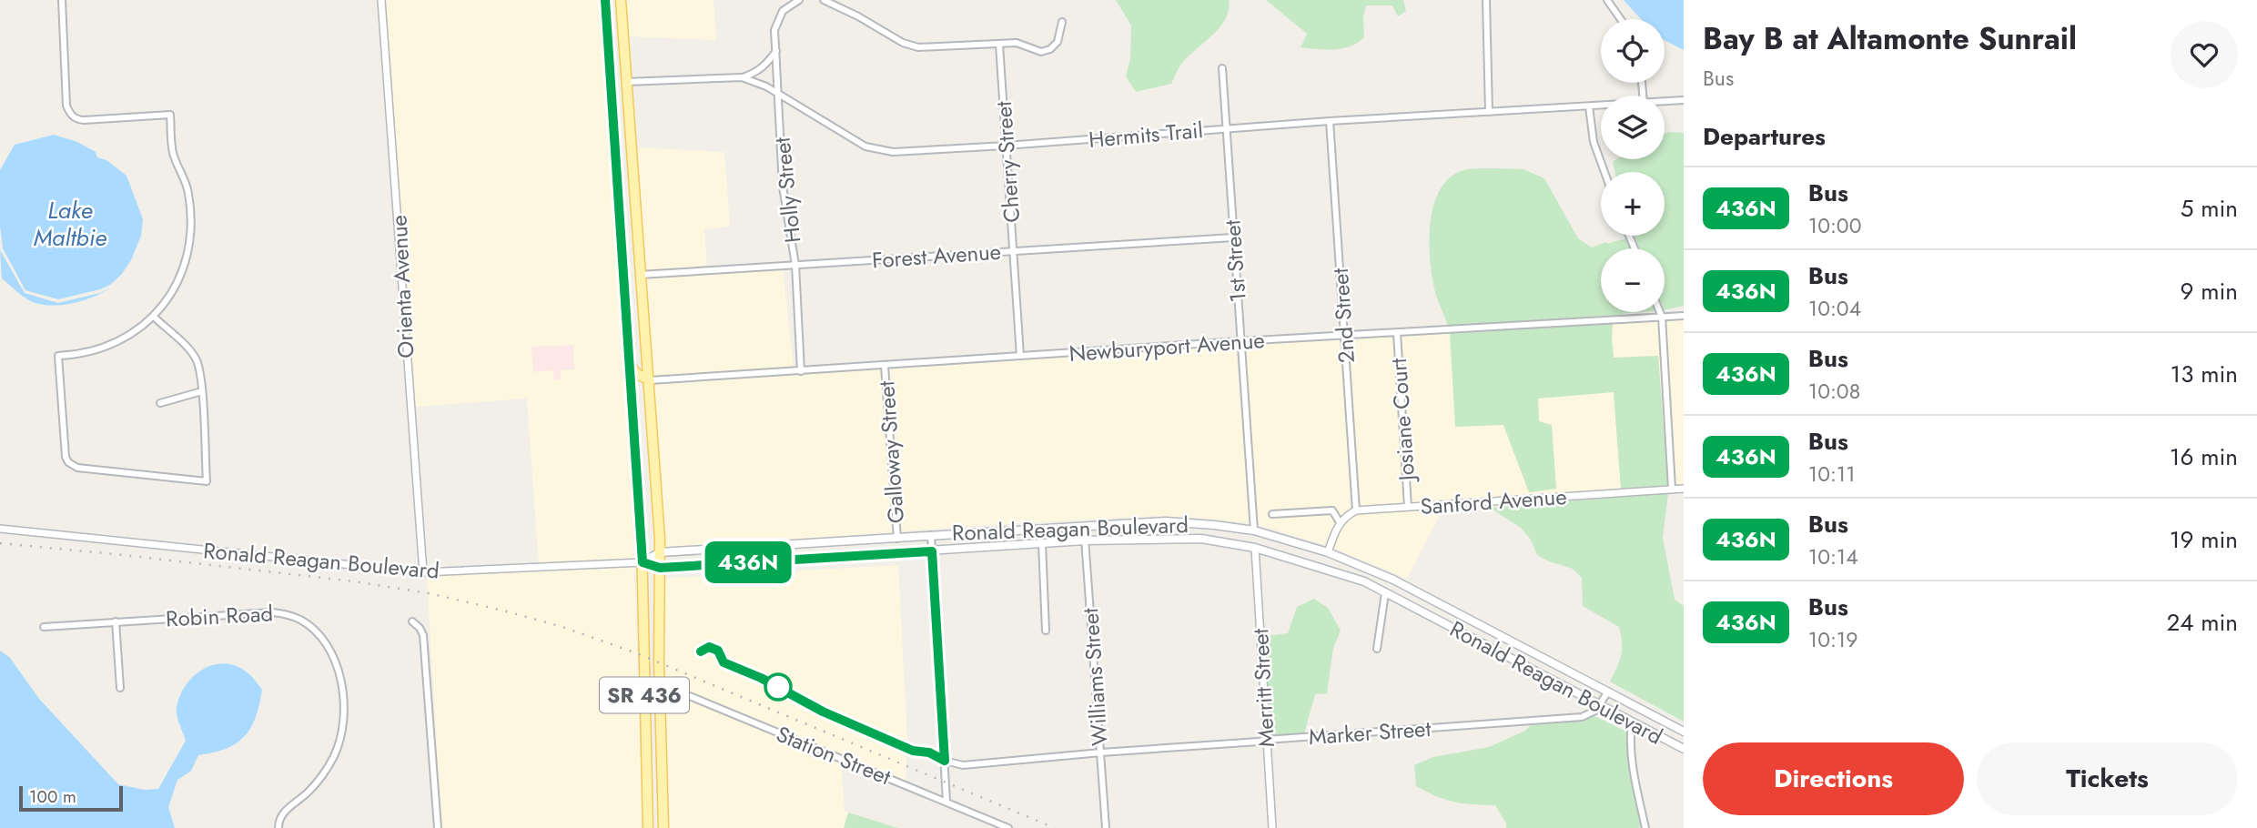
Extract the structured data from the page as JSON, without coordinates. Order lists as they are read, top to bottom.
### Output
{
  "streets": {
    "main road": ["Ronald Reagan Boulevard", "SR 436"],
    "street": [
      "Hermits Trail",
      "Cherry Street",
      "Holly Street",
      "Forest Avenue",
      "1st Street",
      "Orienta Avenue",
      "2nd Street",
      "Newburyport Avenue",
      "Josiane Court",
      "Galloway Street",
      "Sanford Avenue",
      "Robin Road",
      "Williams Street",
      "Merritt Street",
      "Marker Street",
      "Station Street"
    ]
  },
  "crossings": [
    ["Hermits Trail", "Cherry Street"],
    ["Hermits Trail", "Holly Street"],
    ["Hermits Trail", "1st Street"],
    ["Hermits Trail", "2nd Street"],
    ["Hermits Trail", "SR 436"],
    ["Cherry Street", "Forest Avenue"],
    ["Cherry Street", "Newburyport Avenue"],
    ["Holly Street", "Forest Avenue"],
    ["Holly Street", "Newburyport Avenue"],
    ["Forest Avenue", "1st Street"],
    ["Forest Avenue", "SR 436"],
    ["1st Street", "Newburyport Avenue"],
    ["1st Street", "Ronald Reagan Boulevard"],
    ["Orienta Avenue", "Ronald Reagan Boulevard"],
    ["2nd Street", "Newburyport Avenue"],
    ["2nd Street", "Sanford Avenue"],
    ["Newburyport Avenue", "Josiane Court"],
    ["Newburyport Avenue", "Galloway Street"],
    ["Newburyport Avenue", "SR 436"],
    ["Josiane Court", "Sanford Avenue"],
    ["Galloway Street", "Ronald Reagan Boulevard"],
    ["Ronald Reagan Boulevard", "Williams Street"],
    ["Ronald Reagan Boulevard", "Merritt Street"],
    ["Ronald Reagan Boulevard", "SR 436"],
    ["Ronald Reagan Boulevard", "Marker Street"],
    ["Williams Street", "Marker Street"],
    ["Merritt Street", "Marker Street"],
    ["SR 436", "Station Street"]
  ],
  "water": ["Lake Maltbie"],
  "lines": ["bus line 436N"],
  "scale_bar": "100 m",
  "page": {
    "on_map": "436N",
    "heading": [
      ["Bay B at Altamonte Sunrail", "Bus"],
      "Departures"
    ],
    "map_buttons": ["+", "−"],
    "list": [
      {
        "mark": "436N",
        "name": "Bus",
        "note": "10:00",
        "value": "5 min"
      },
      {
        "mark": "436N",
        "name": "Bus",
        "note": "10:04",
        "value": "9 min"
      },
      {
        "mark": "436N",
        "name": "Bus",
        "note": "10:08",
        "value": "13 min"
      },
      {
        "mark": "436N",
        "name": "Bus",
        "note": "10:11",
        "value": "16 min"
      },
      {
        "mark": "436N",
        "name": "Bus",
        "note": "10:14",
        "value": "19 min"
      },
      {
        "mark": "436N",
        "name": "Bus",
        "note": "10:19",
        "value": "24 min"
      }
    ],
    "buttons": ["Directions", "Tickets"],
    "scale": "100 m"
  }
}
